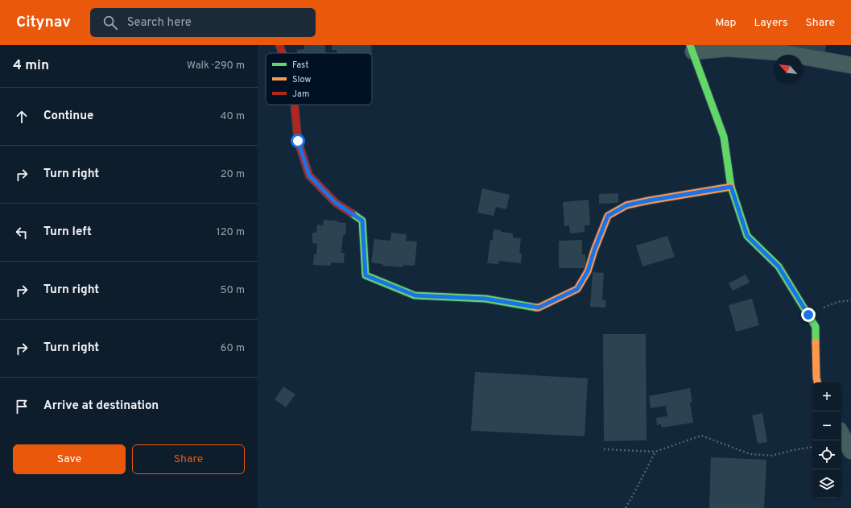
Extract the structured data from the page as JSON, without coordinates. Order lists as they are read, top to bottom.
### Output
{
  "legend": ["Fast", "Slow", "Jam"],
  "north": "top left",
  "page": {
    "header": "Citynav",
    "search": "Search here",
    "nav": ["Map", "Layers", "Share"],
    "heading": ["4 min", "Walk · 290 m"],
    "list": [
      ["Continue", "40 m"],
      ["Turn right", "20 m"],
      ["Turn left", "120 m"],
      ["Turn right", "50 m"],
      ["Turn right", "60 m"],
      "Arrive at destination"
    ],
    "map_buttons": ["+", "−"],
    "buttons": ["Save", "Share"]
  }
}
